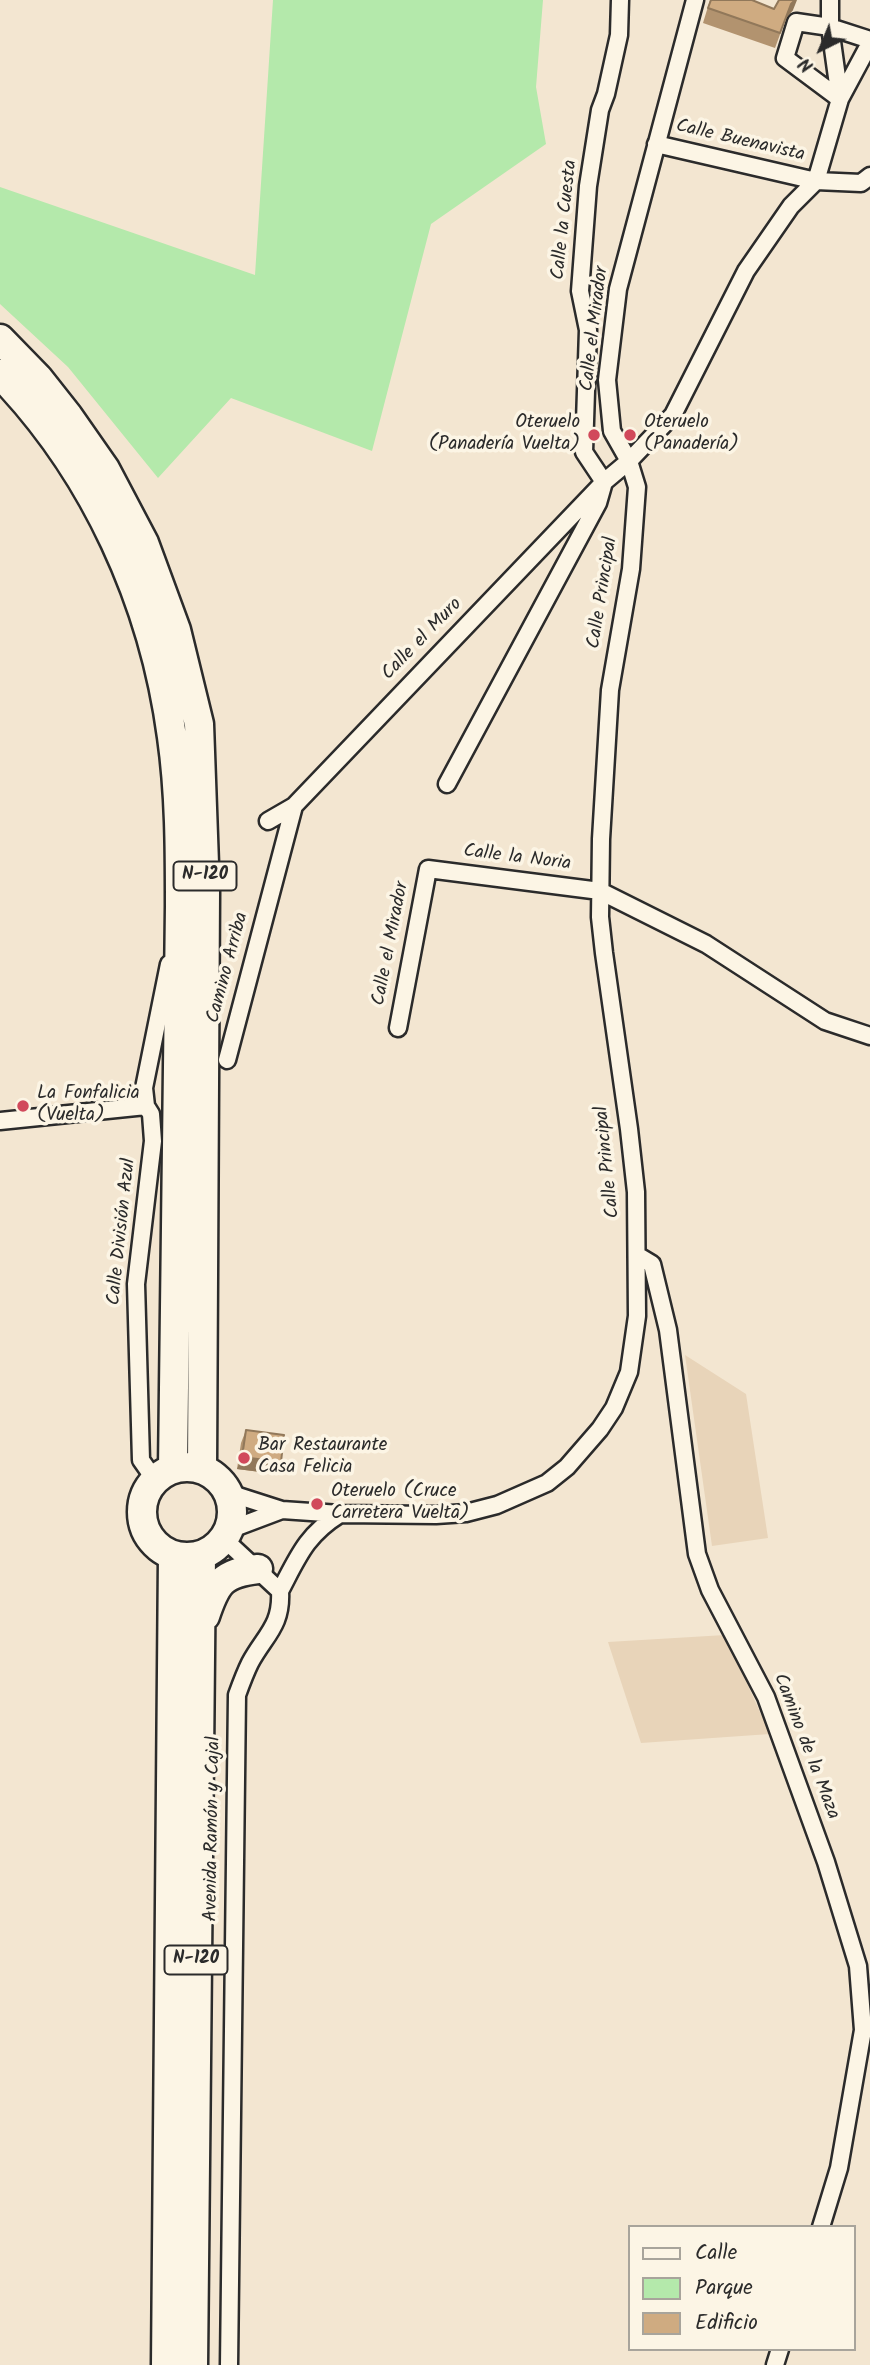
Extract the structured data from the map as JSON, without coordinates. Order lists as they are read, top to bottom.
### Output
{
  "streets": {
    "highway": ["N-120"],
    "street": [
      "Calle Buenavista",
      "Calle la Cuesta",
      "Calle el Mirador",
      "Calle Principal",
      "Calle el Muro",
      "Calle la Noria",
      "Camino Arriba",
      "Calle División Azul",
      "Camino de la Maza",
      "Avenida Ramón y Cajal"
    ]
  },
  "crossings": [
    ["Calle Buenavista", "Calle el Mirador"],
    ["Calle la Cuesta", "Calle el Muro"],
    ["Calle el Mirador", "Calle Principal"],
    ["Calle el Mirador", "Calle la Noria"],
    ["Calle Principal", "Calle la Noria"],
    ["Calle Principal", "Camino de la Maza"],
    ["Calle Principal", "Avenida Ramón y Cajal"],
    ["Calle el Muro", "Camino Arriba"],
    ["N-120", "Calle División Azul"]
  ],
  "places": [
    "Oteruelo (Panadería Vuelta)",
    "Oteruelo (Panadería)",
    "La Fonfalicia (Vuelta)",
    "Bar Restaurante Casa Felicia",
    "Oteruelo (Cruce Carretera Vuelta)"
  ],
  "legend": ["Calle", "Parque", "Edificio"],
  "north": "bottom left"
}
